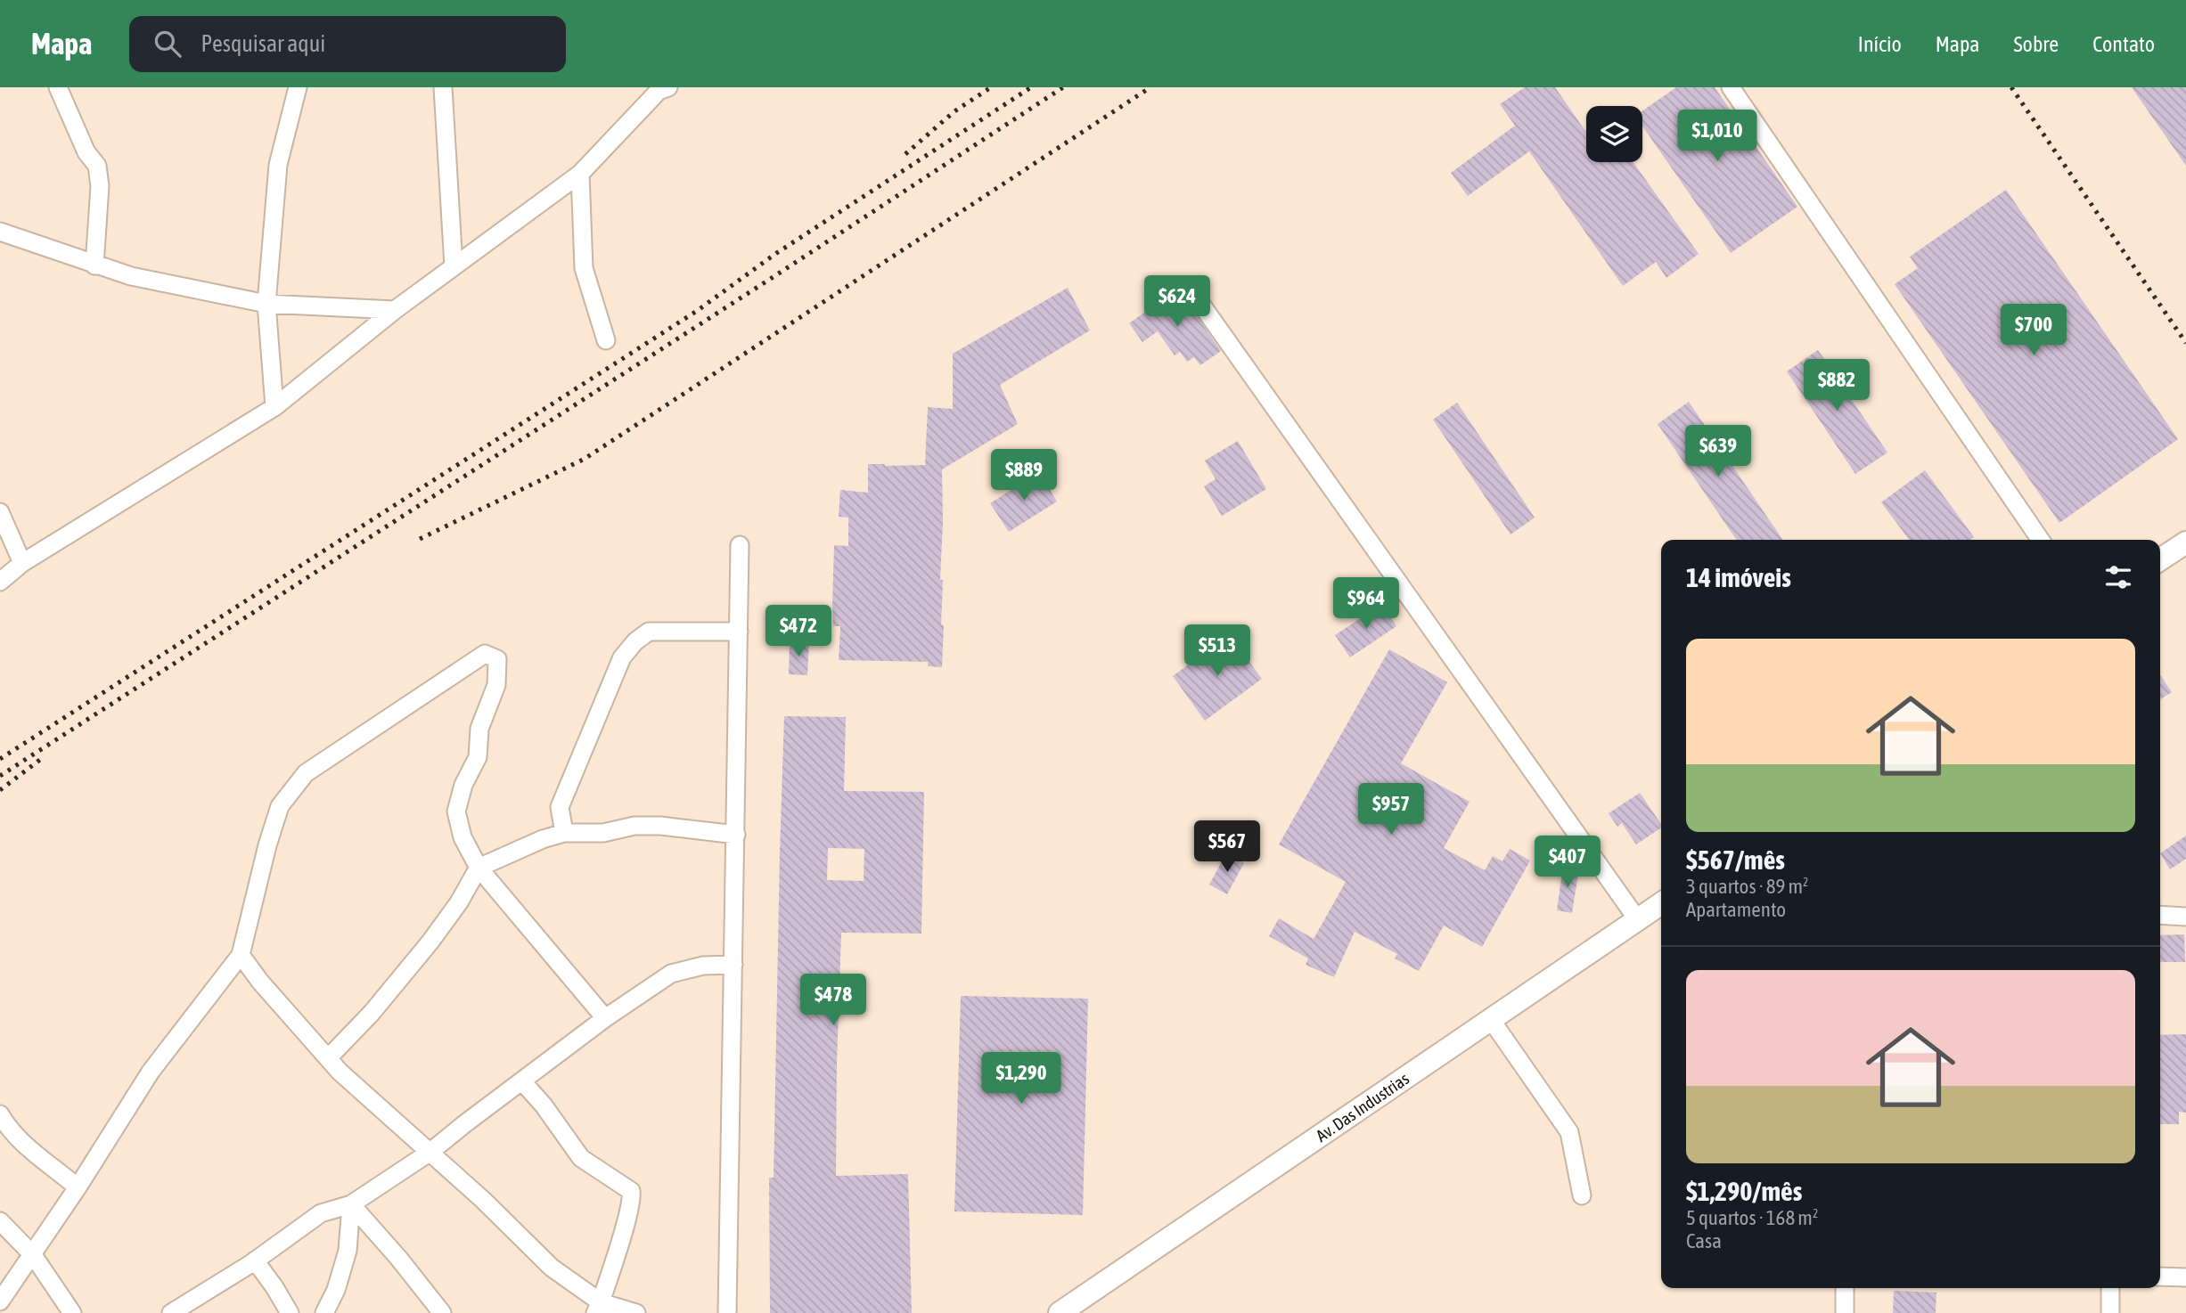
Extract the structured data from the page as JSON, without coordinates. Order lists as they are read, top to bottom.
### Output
{
  "streets": {
    "main road": ["Av. Das Industrias"]
  },
  "page": {
    "header": "Mapa",
    "search": "Pesquisar aqui",
    "nav": [
      "Início",
      "Mapa",
      "Sobre",
      "Contato"
    ],
    "price": [
      "$1,010",
      "$624",
      "$700",
      "$882",
      "$639",
      "$889",
      "$964",
      "$472",
      "$513",
      "$957",
      "$567",
      "$407",
      "$478",
      "$1,290"
    ],
    "heading": "14 imóveis",
    "list": [
      {
        "name": "$567/mês",
        "note": "3 quartos · 89 m² · Apartamento"
      },
      {
        "name": "$1,290/mês",
        "note": "5 quartos · 168 m² · Casa"
      }
    ]
  }
}
